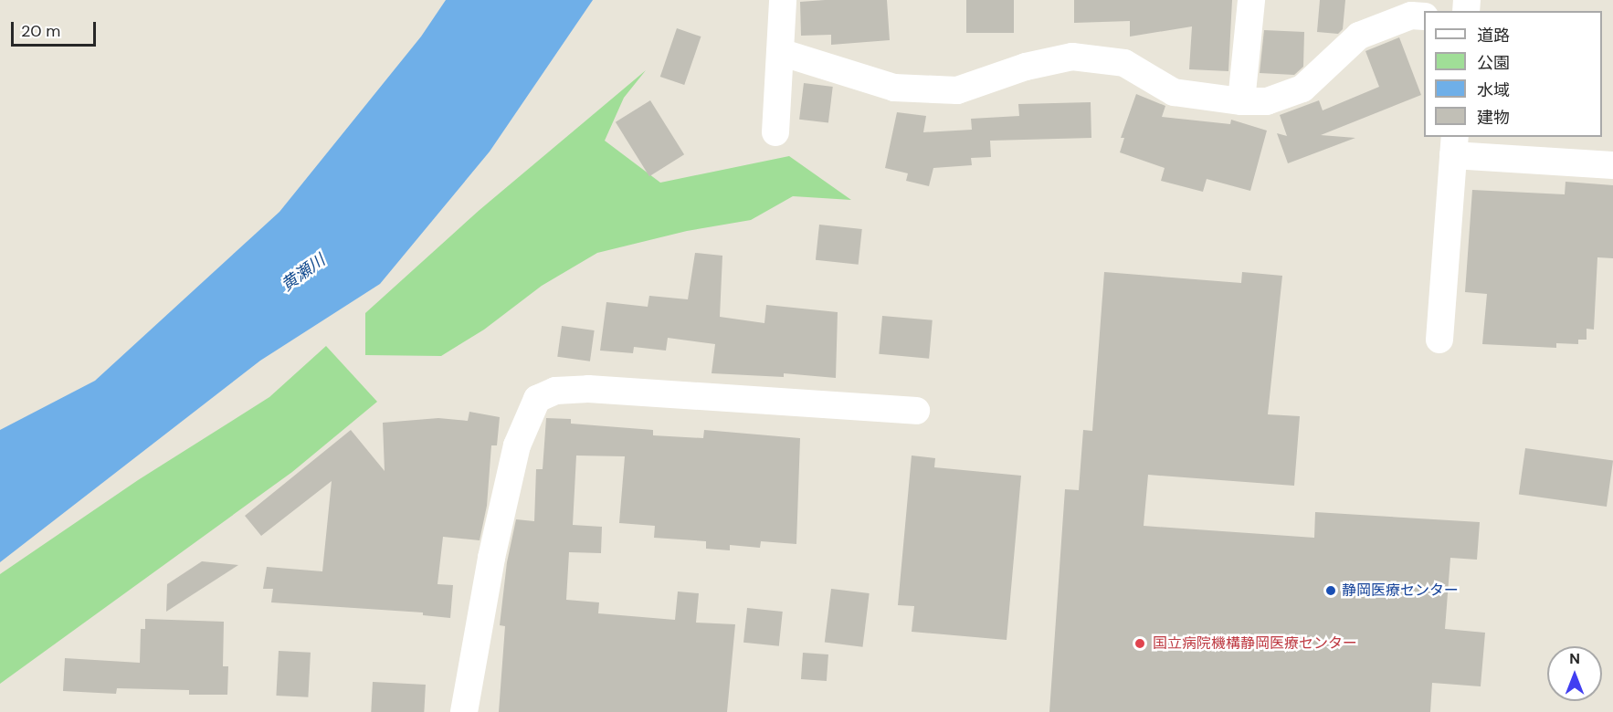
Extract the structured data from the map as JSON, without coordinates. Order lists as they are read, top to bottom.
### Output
{
  "water": ["黄瀬川"],
  "places": ["静岡医療センター", "国立病院機構静岡医療センター"],
  "legend": [
    "道路",
    "公園",
    "水域",
    "建物"
  ],
  "scale_bar": "20 m",
  "north": "top"
}
